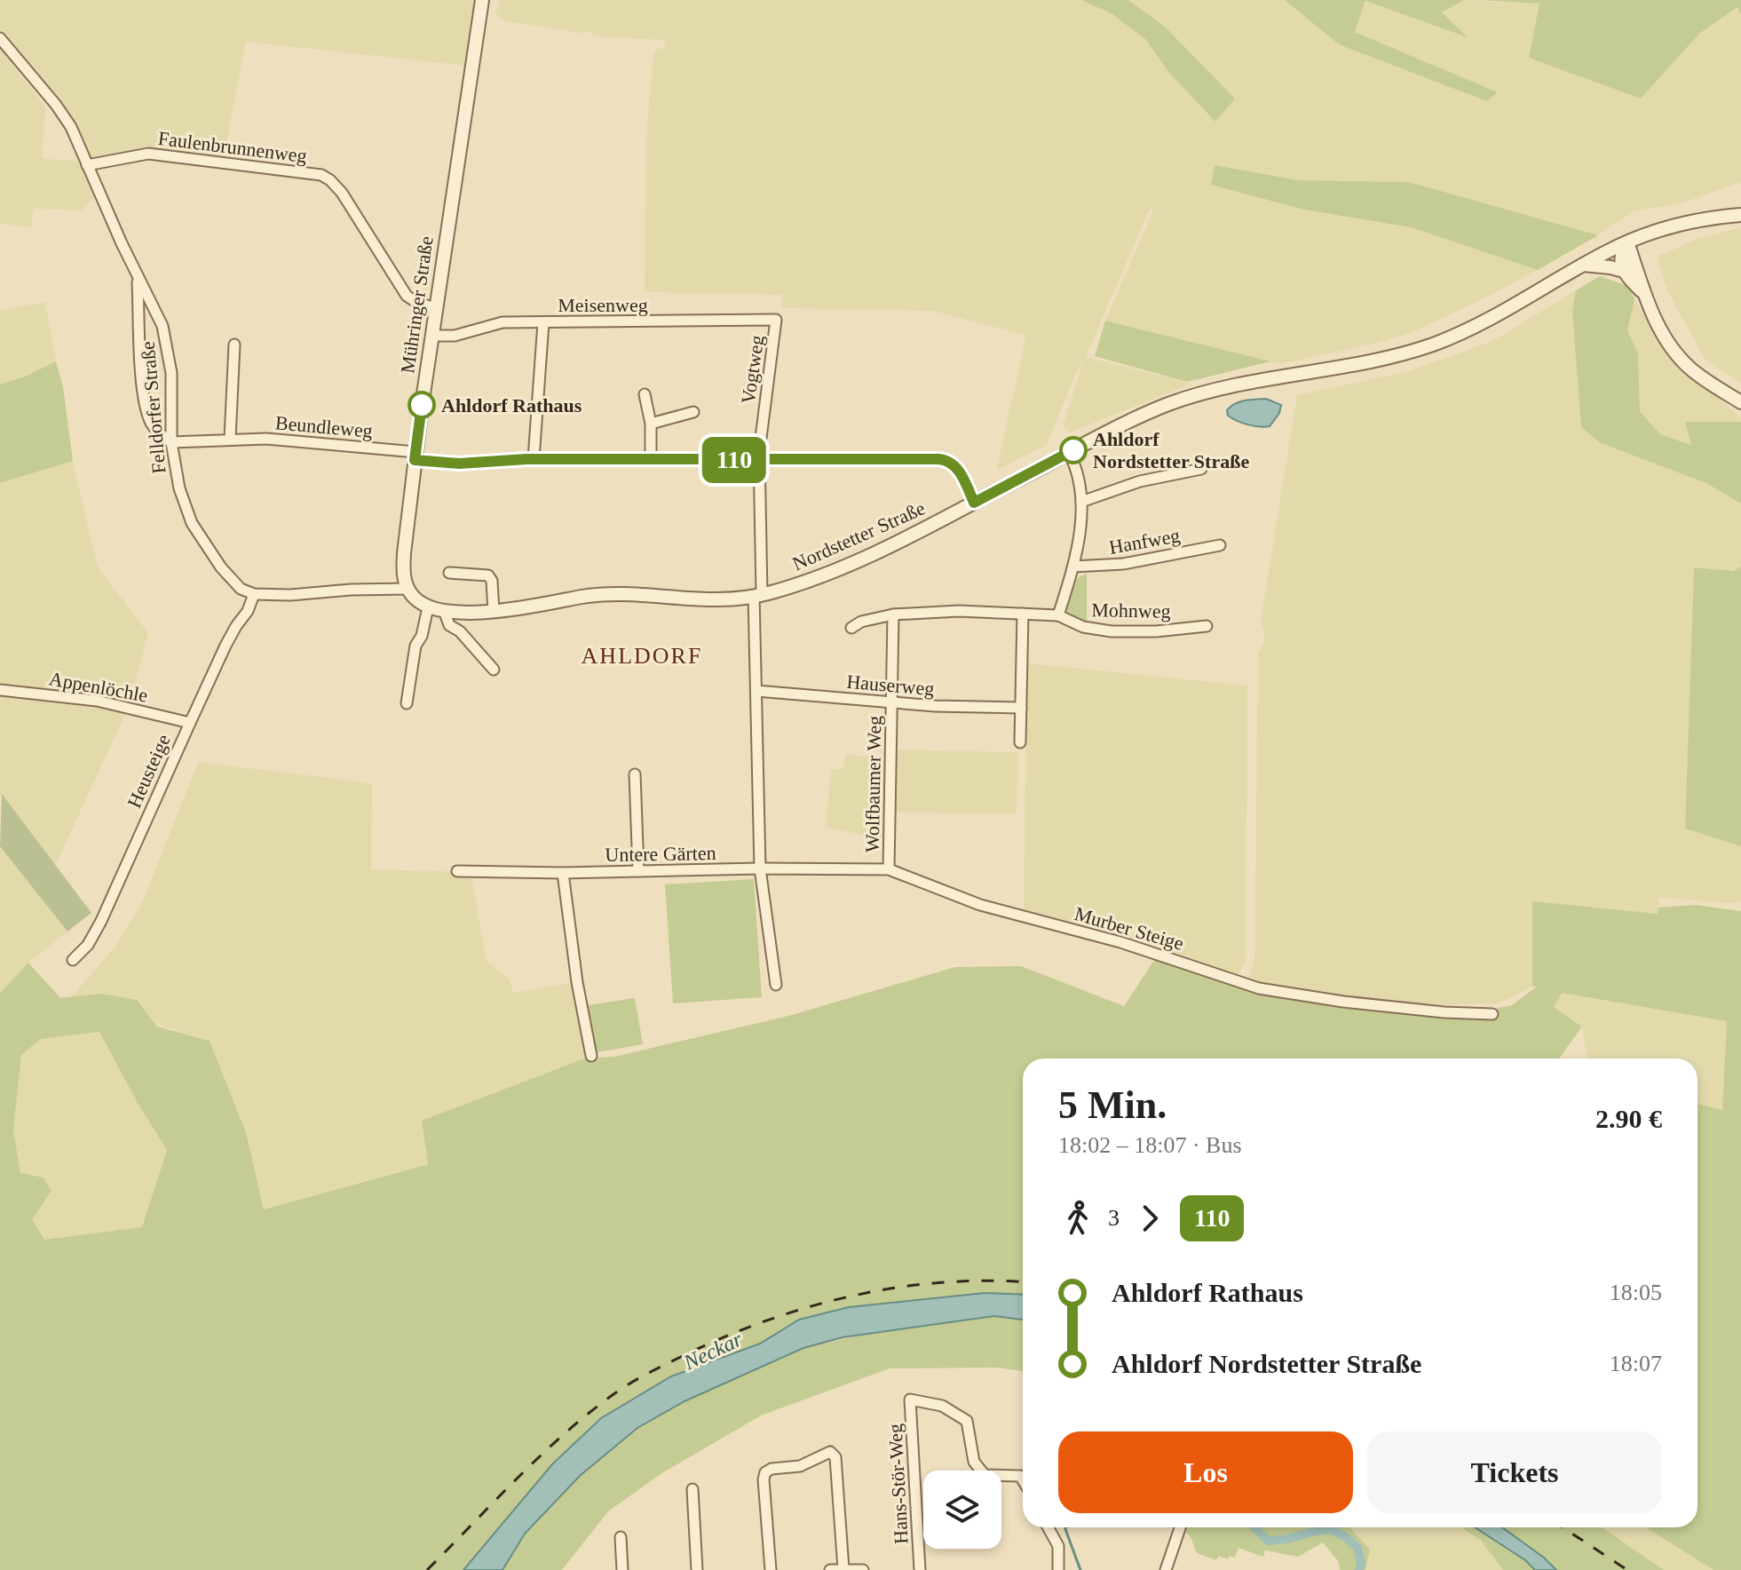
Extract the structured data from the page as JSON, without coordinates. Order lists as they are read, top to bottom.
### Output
{
  "streets": {
    "street": [
      "Faulenbrunnenweg",
      "Mühringer Straße",
      "Meisenweg",
      "Vogtweg",
      "Felldorfer Straße",
      "Beundleweg",
      "Nordstetter Straße",
      "Hanfweg",
      "Mohnweg",
      "Hauserweg",
      "Appenlöchle",
      "Heusteige",
      "Wolfbaumer Weg",
      "Untere Gärten",
      "Murber Steige",
      "Hans-Stör-Weg"
    ]
  },
  "crossings": [
    ["Faulenbrunnenweg", "Mühringer Straße"],
    ["Faulenbrunnenweg", "Felldorfer Straße"],
    ["Mühringer Straße", "Meisenweg"],
    ["Mühringer Straße", "Beundleweg"],
    ["Meisenweg", "Vogtweg"],
    ["Vogtweg", "Beundleweg"],
    ["Vogtweg", "Nordstetter Straße"],
    ["Felldorfer Straße", "Beundleweg"],
    ["Felldorfer Straße", "Heusteige"],
    ["Beundleweg", "Nordstetter Straße"],
    ["Mohnweg", "Wolfbaumer Weg"],
    ["Hauserweg", "Wolfbaumer Weg"],
    ["Appenlöchle", "Heusteige"],
    ["Wolfbaumer Weg", "Murber Steige"],
    ["Untere Gärten", "Murber Steige"]
  ],
  "districts": ["AHLDORF"],
  "water": ["Neckar"],
  "places": ["Ahldorf Rathaus", "Ahldorf Nordstetter Straße"],
  "lines": ["bus line 110"],
  "page": {
    "on_map": "110",
    "heading": ["5 Min.", "18:02 – 18:07 · Bus", "2.90 €"],
    "legs": ["3", "110"],
    "list": [
      {
        "name": "Ahldorf Rathaus",
        "value": "18:05"
      },
      {
        "name": "Ahldorf Nordstetter Straße",
        "value": "18:07"
      }
    ],
    "buttons": ["Los", "Tickets"]
  }
}
